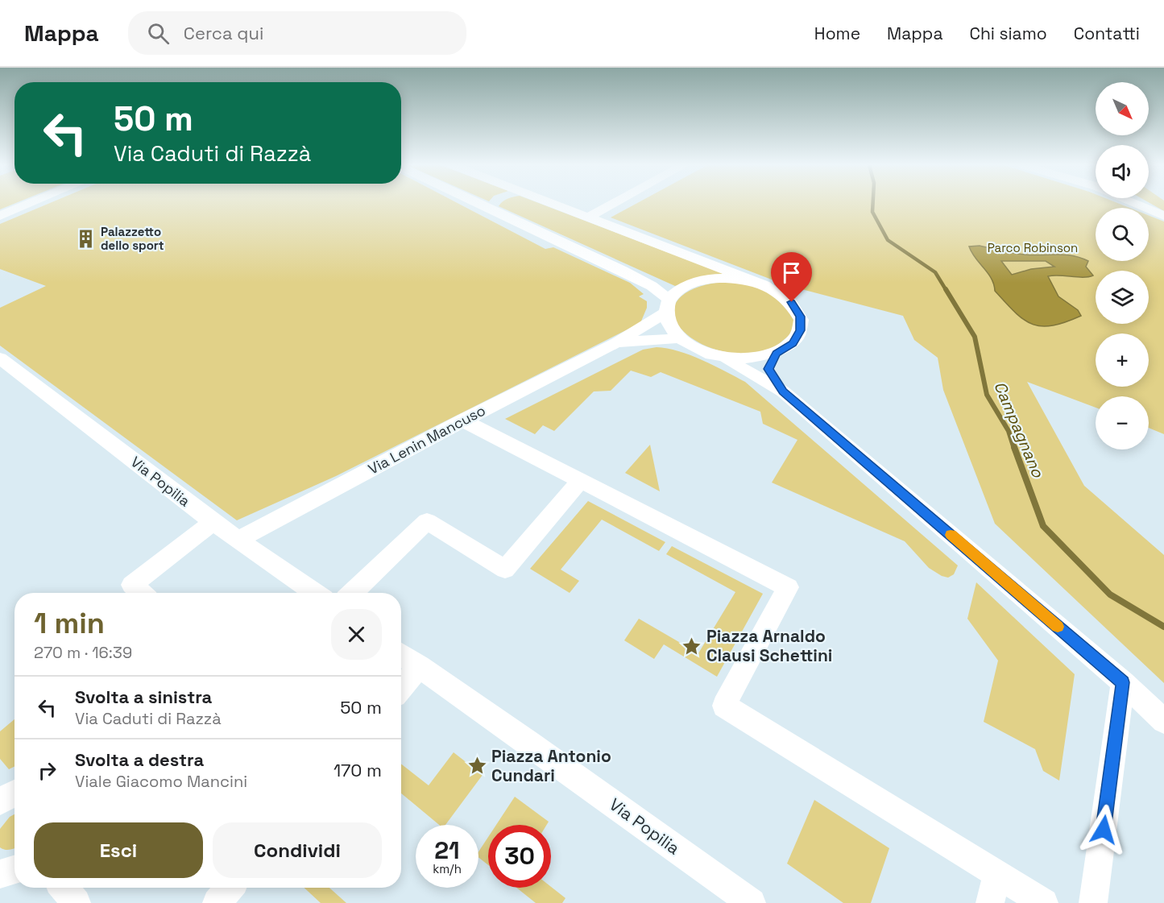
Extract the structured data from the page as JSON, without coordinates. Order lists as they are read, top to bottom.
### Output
{
  "streets": {
    "street": ["Via Lenin Mancuso", "Via Popilia"]
  },
  "crossings": [
    ["Via Lenin Mancuso", "Via Popilia"]
  ],
  "water": ["Campagnano"],
  "parks": ["Parco Robinson"],
  "places": {
    "building": ["Palazzetto dello sport"],
    "place": ["Piazza Arnaldo Clausi Schettini", "Piazza Antonio Cundari"]
  },
  "north": "bottom right",
  "page": {
    "header": "Mappa",
    "search": "Cerca qui",
    "nav": [
      "Home",
      "Mappa",
      "Chi siamo",
      "Contatti"
    ],
    "map_buttons": ["+", "−"],
    "turn": ["50 m", "Via Caduti di Razzà"],
    "heading": ["1 min", "270 m · 16:39"],
    "list": [
      {
        "name": "Svolta a sinistra",
        "note": "Via Caduti di Razzà",
        "value": "50 m"
      },
      {
        "name": "Svolta a destra",
        "note": "Viale Giacomo Mancini",
        "value": "170 m"
      }
    ],
    "buttons": ["Esci", "Condividi"],
    "speed": "21 km/h",
    "limit": "30"
  }
}
